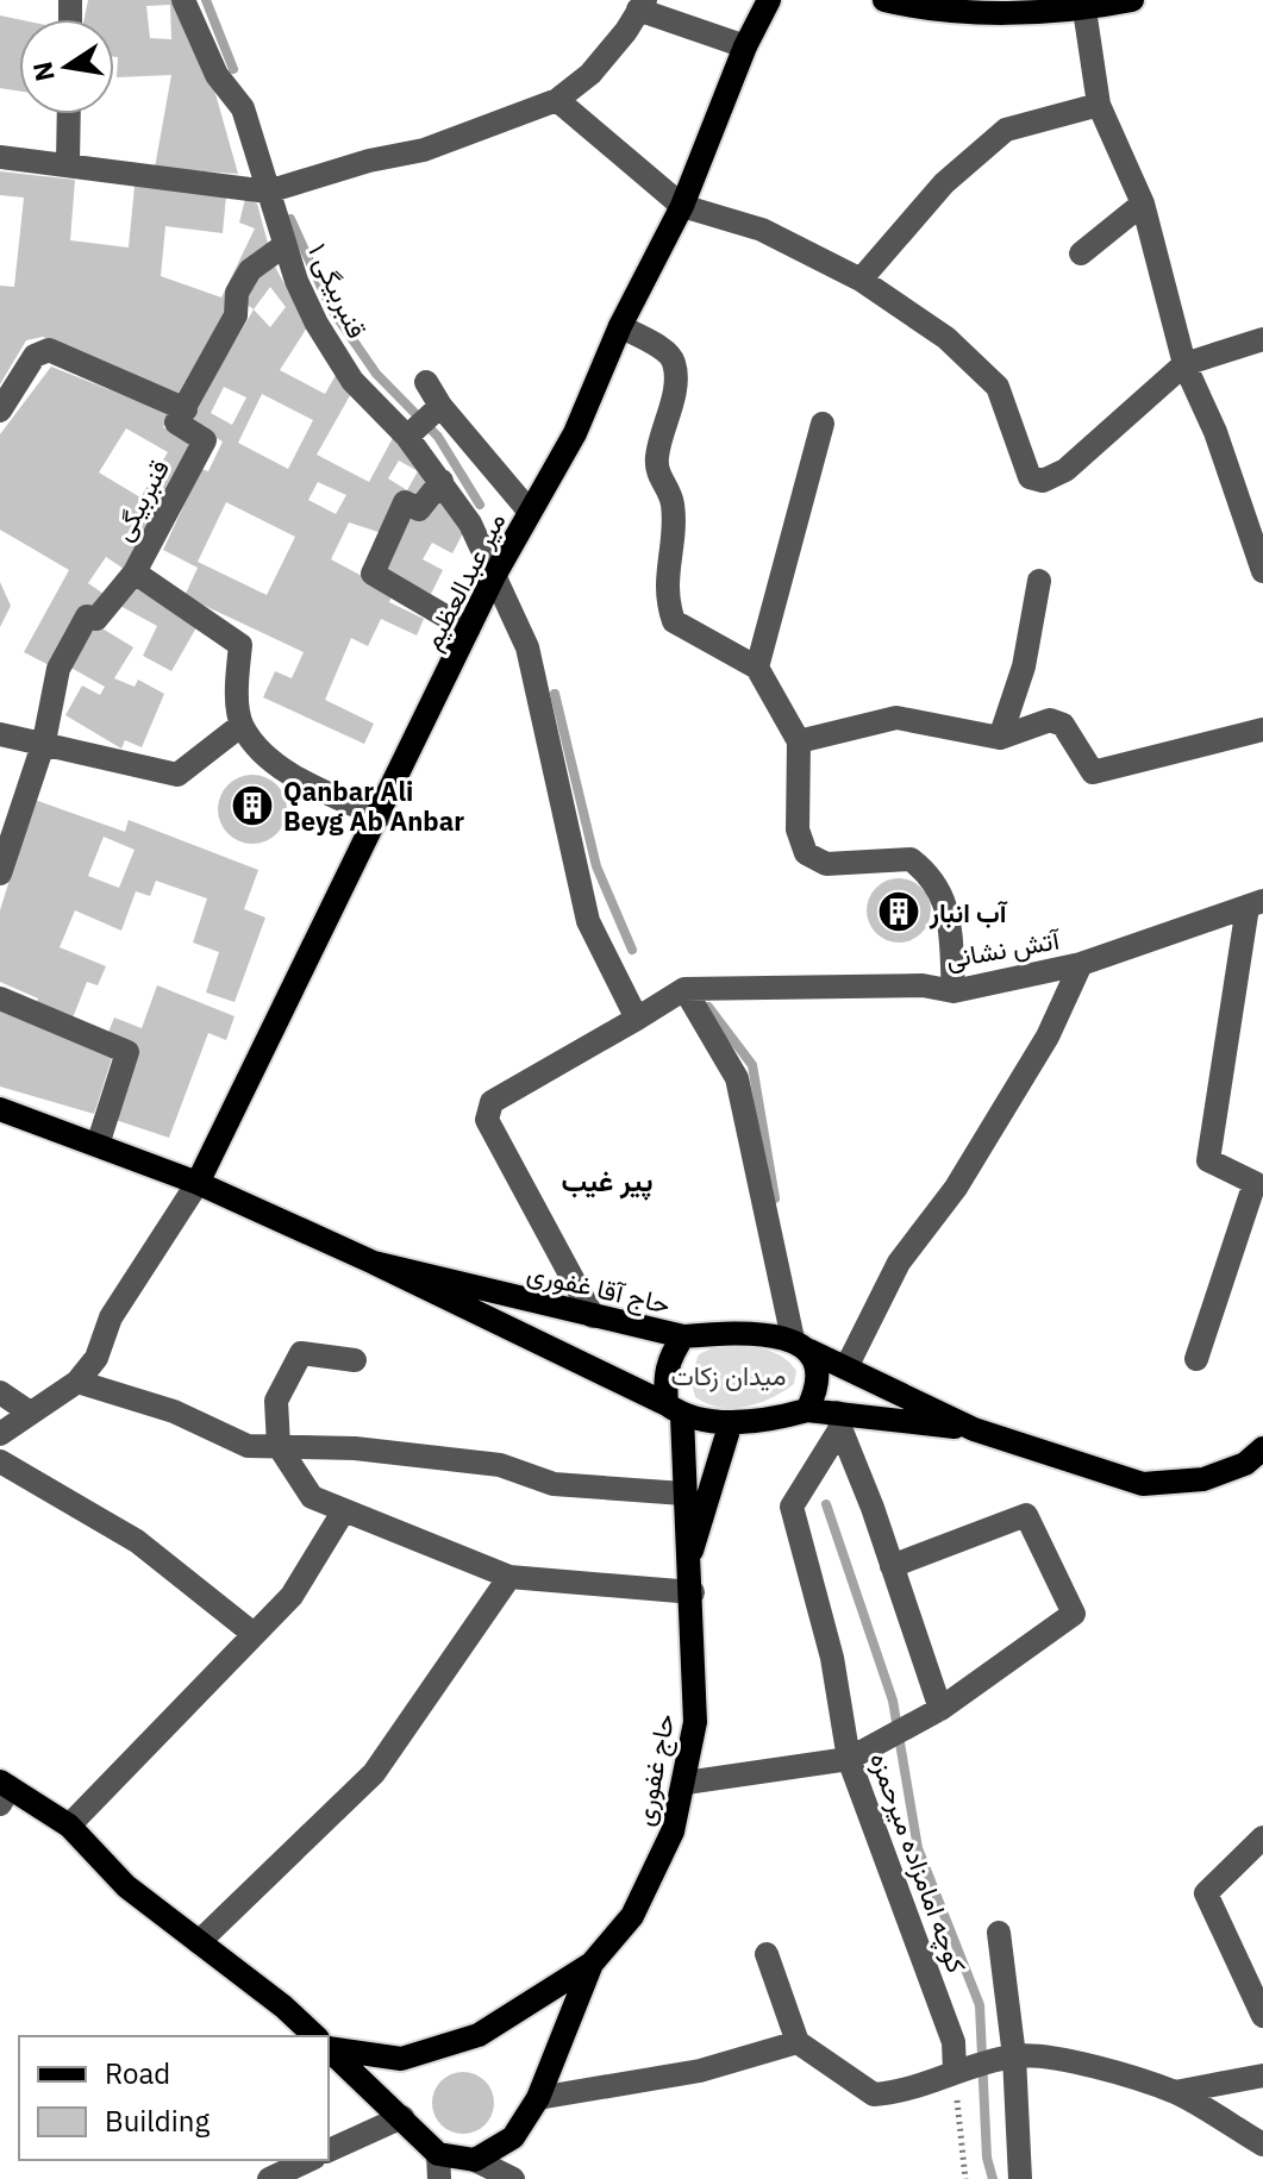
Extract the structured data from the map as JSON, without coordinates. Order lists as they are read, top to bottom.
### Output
{
  "streets": {
    "main road": ["میر عبدالعظیم", "حاج آقا غفوری", "حاج غفوری"],
    "street": [
      "قنبربیگی ۱",
      "قنبربیگی",
      "آتش نشانی",
      "کوچه امامزاده میرحمزه"
    ]
  },
  "crossings": [
    ["قنبربیگی ۱", "میر عبدالعظیم"],
    ["میر عبدالعظیم", "حاج آقا غفوری"],
    ["حاج آقا غفوری", "حاج غفوری"],
    ["حاج آقا غفوری", "کوچه امامزاده میرحمزه"]
  ],
  "districts": ["پیر غیب"],
  "parks": ["میدان زکات"],
  "places": {
    "building": ["Qanbar Ali Beyg Ab Anbar", "آب انبار"]
  },
  "legend": ["Road", "Building"],
  "north": "left"
}
